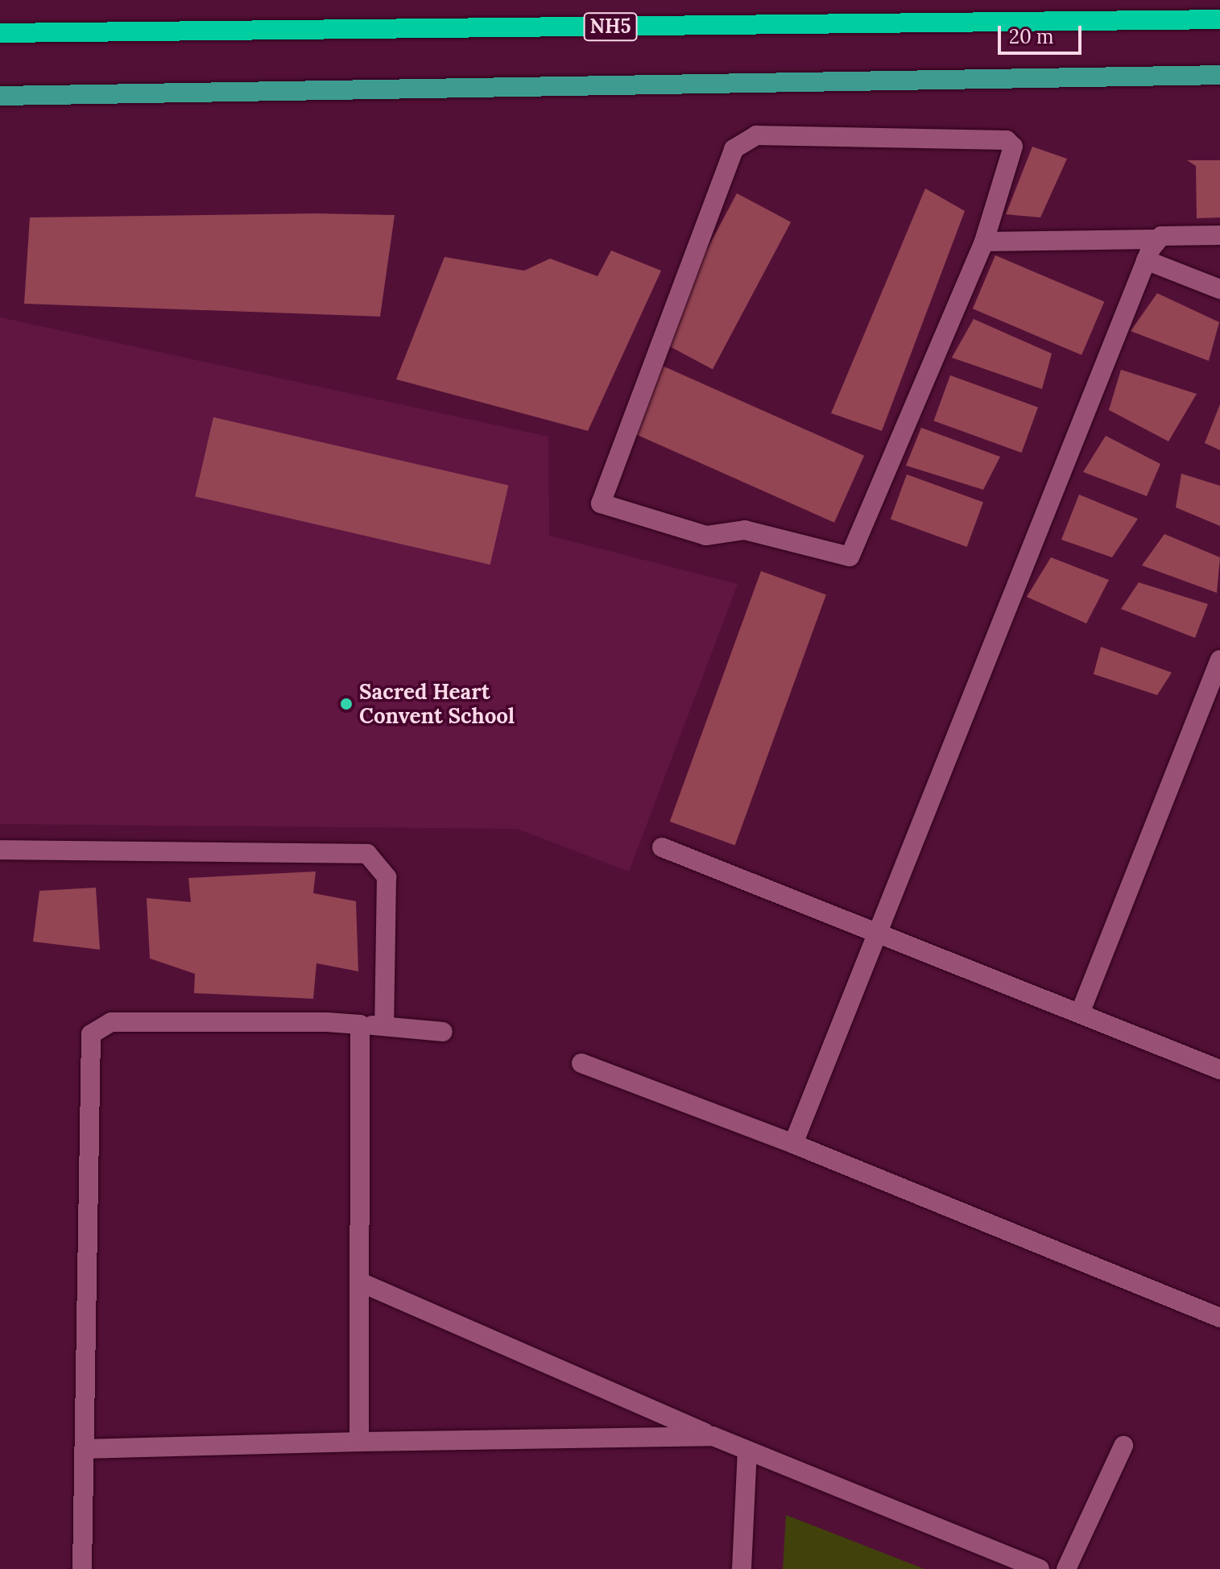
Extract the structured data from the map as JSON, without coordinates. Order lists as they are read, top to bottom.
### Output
{
  "streets": {
    "highway": ["NH5"]
  },
  "places": ["Sacred Heart Convent School"],
  "scale_bar": "20 m"
}
